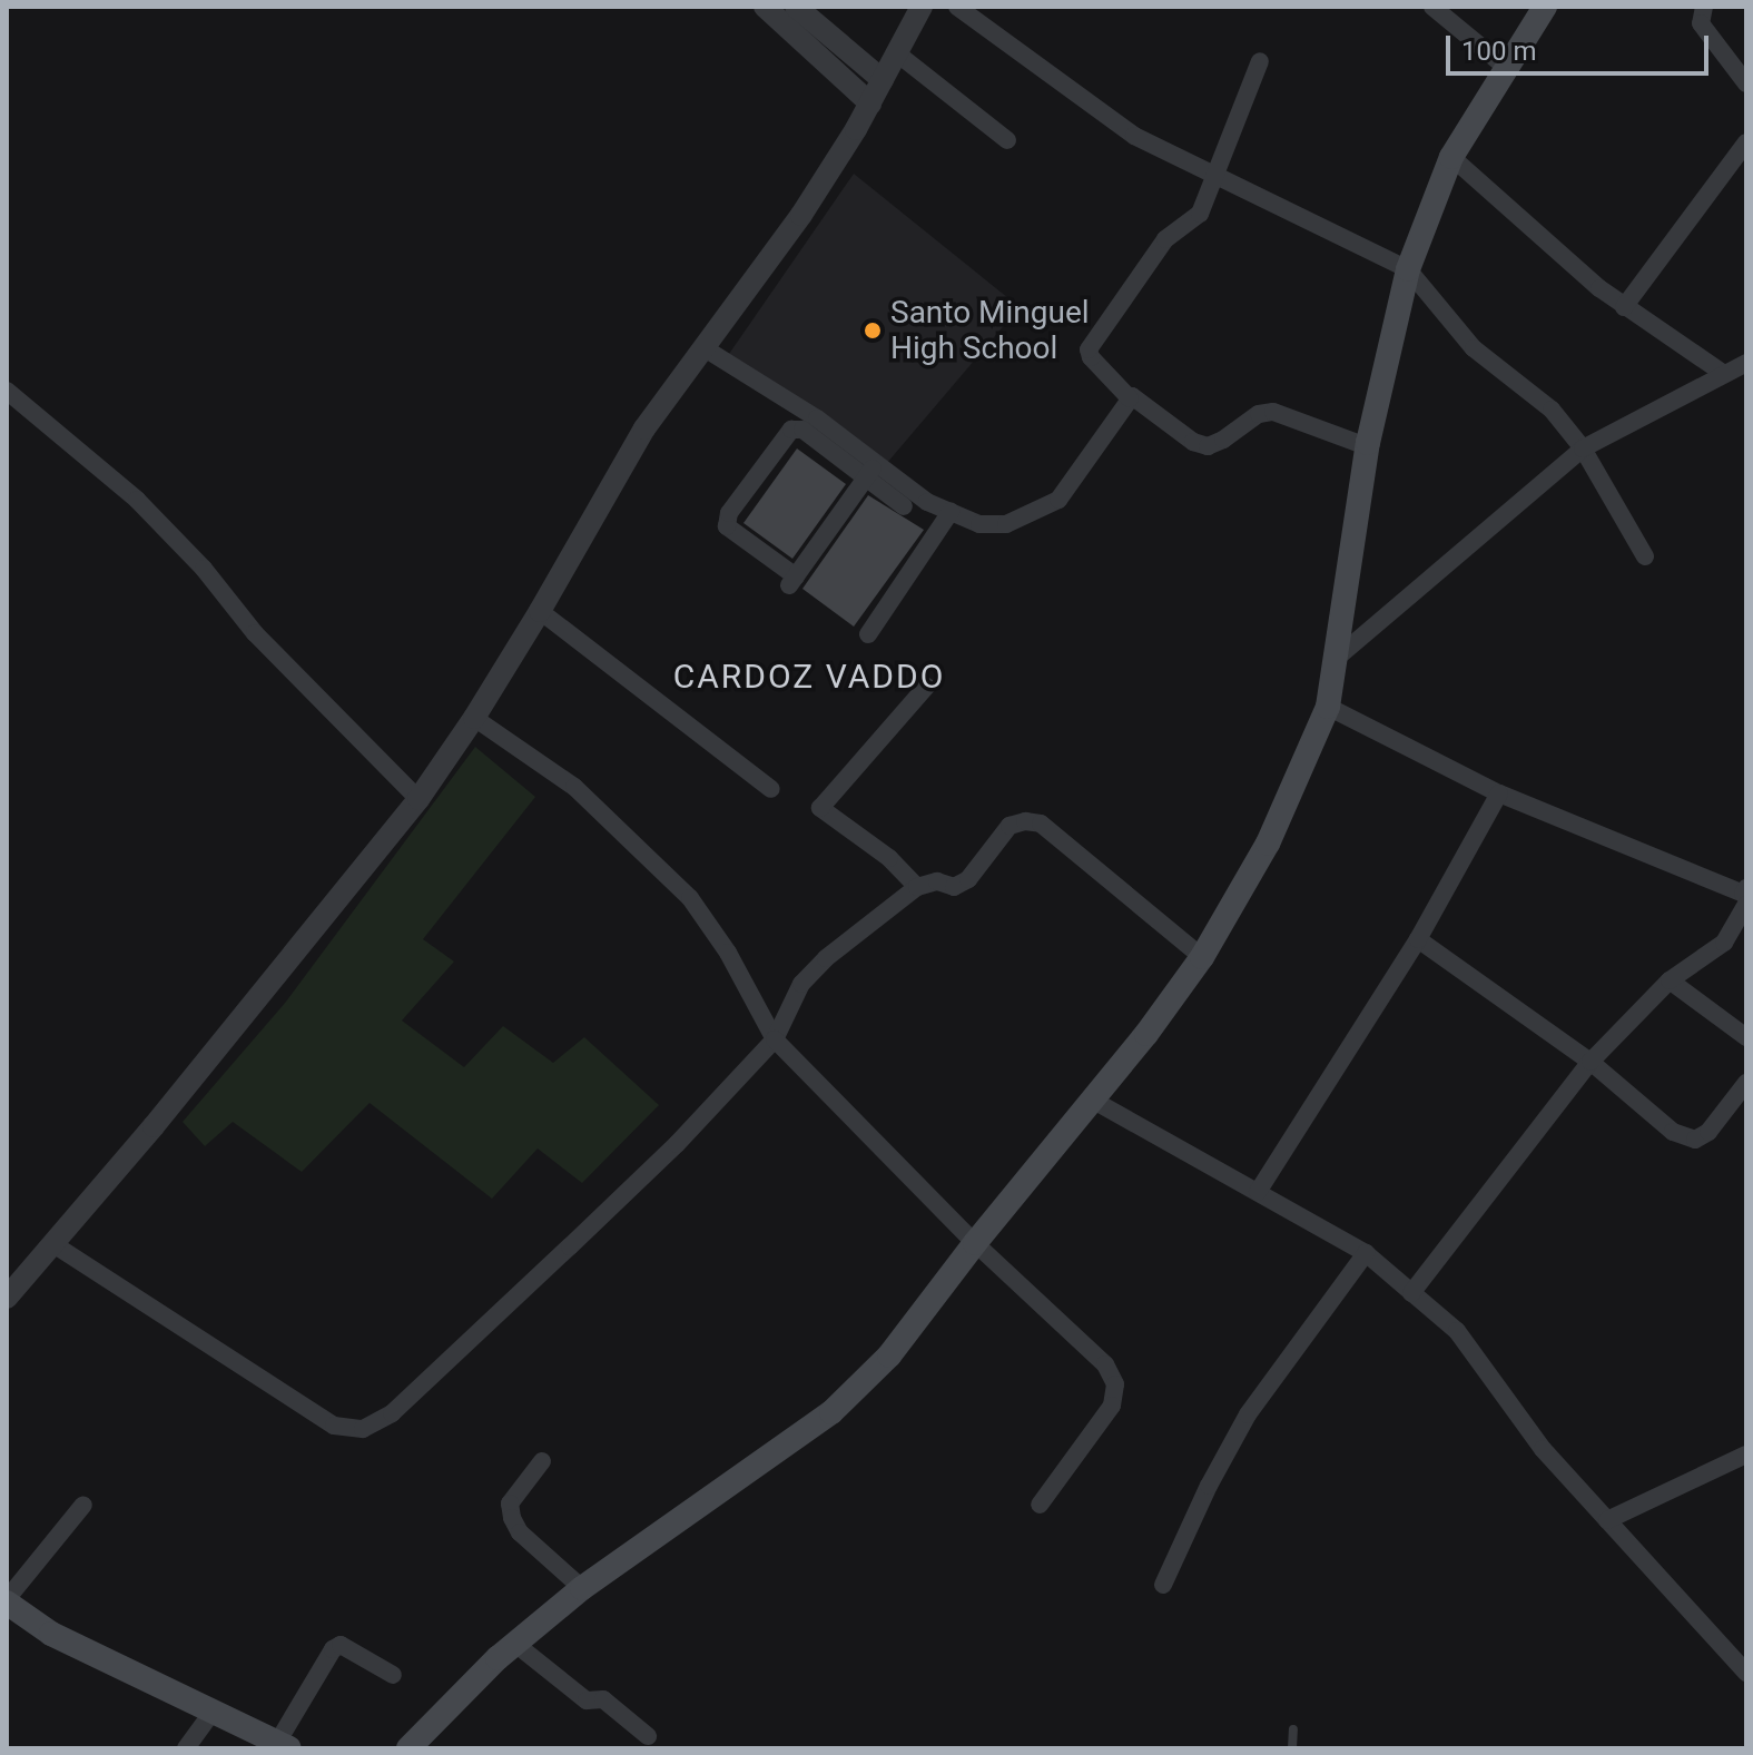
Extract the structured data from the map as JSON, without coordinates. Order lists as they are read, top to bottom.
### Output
{
  "districts": ["CARDOZ VADDO"],
  "places": ["Santo Minguel High School"],
  "scale_bar": "100 m"
}
